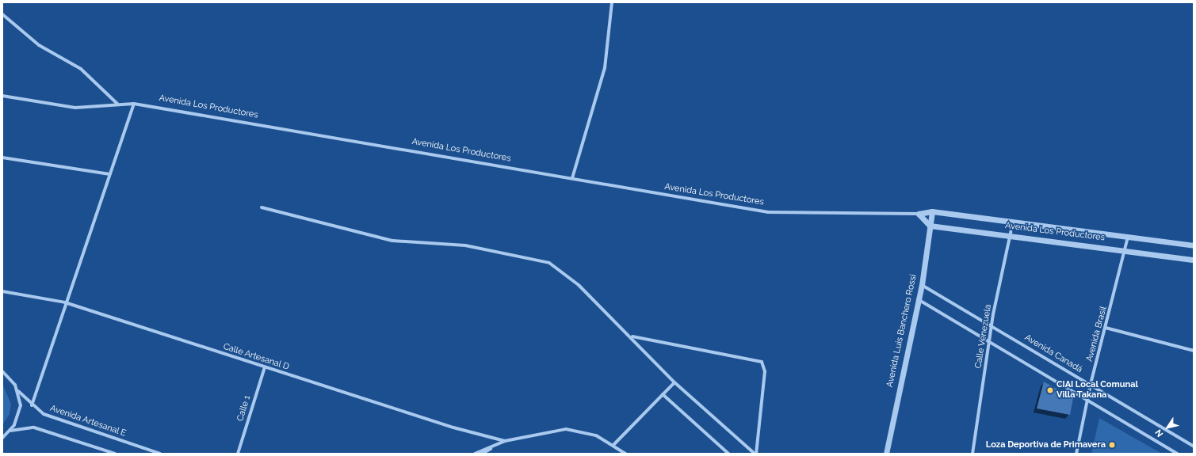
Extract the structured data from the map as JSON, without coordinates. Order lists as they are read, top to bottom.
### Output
{
  "streets": {
    "street": [
      "Avenida Los Productores",
      "Avenida Luis Banchero Rossi",
      "Avenida Brasil",
      "Calle Venezuela",
      "Avenida Canadá",
      "Calle Artesanal D",
      "Calle 1",
      "Avenida Artesanal E"
    ]
  },
  "crossings": [
    ["Avenida Los Productores", "Avenida Luis Banchero Rossi"],
    ["Avenida Los Productores", "Avenida Brasil"],
    ["Avenida Los Productores", "Calle Venezuela"],
    ["Avenida Luis Banchero Rossi", "Avenida Canadá"],
    ["Avenida Brasil", "Avenida Canadá"],
    ["Calle Venezuela", "Avenida Canadá"],
    ["Calle Artesanal D", "Calle 1"]
  ],
  "places": ["CIAI Local Comunal Villa Takana", "Loza Deportiva de Primavera"],
  "north": "bottom left"
}
